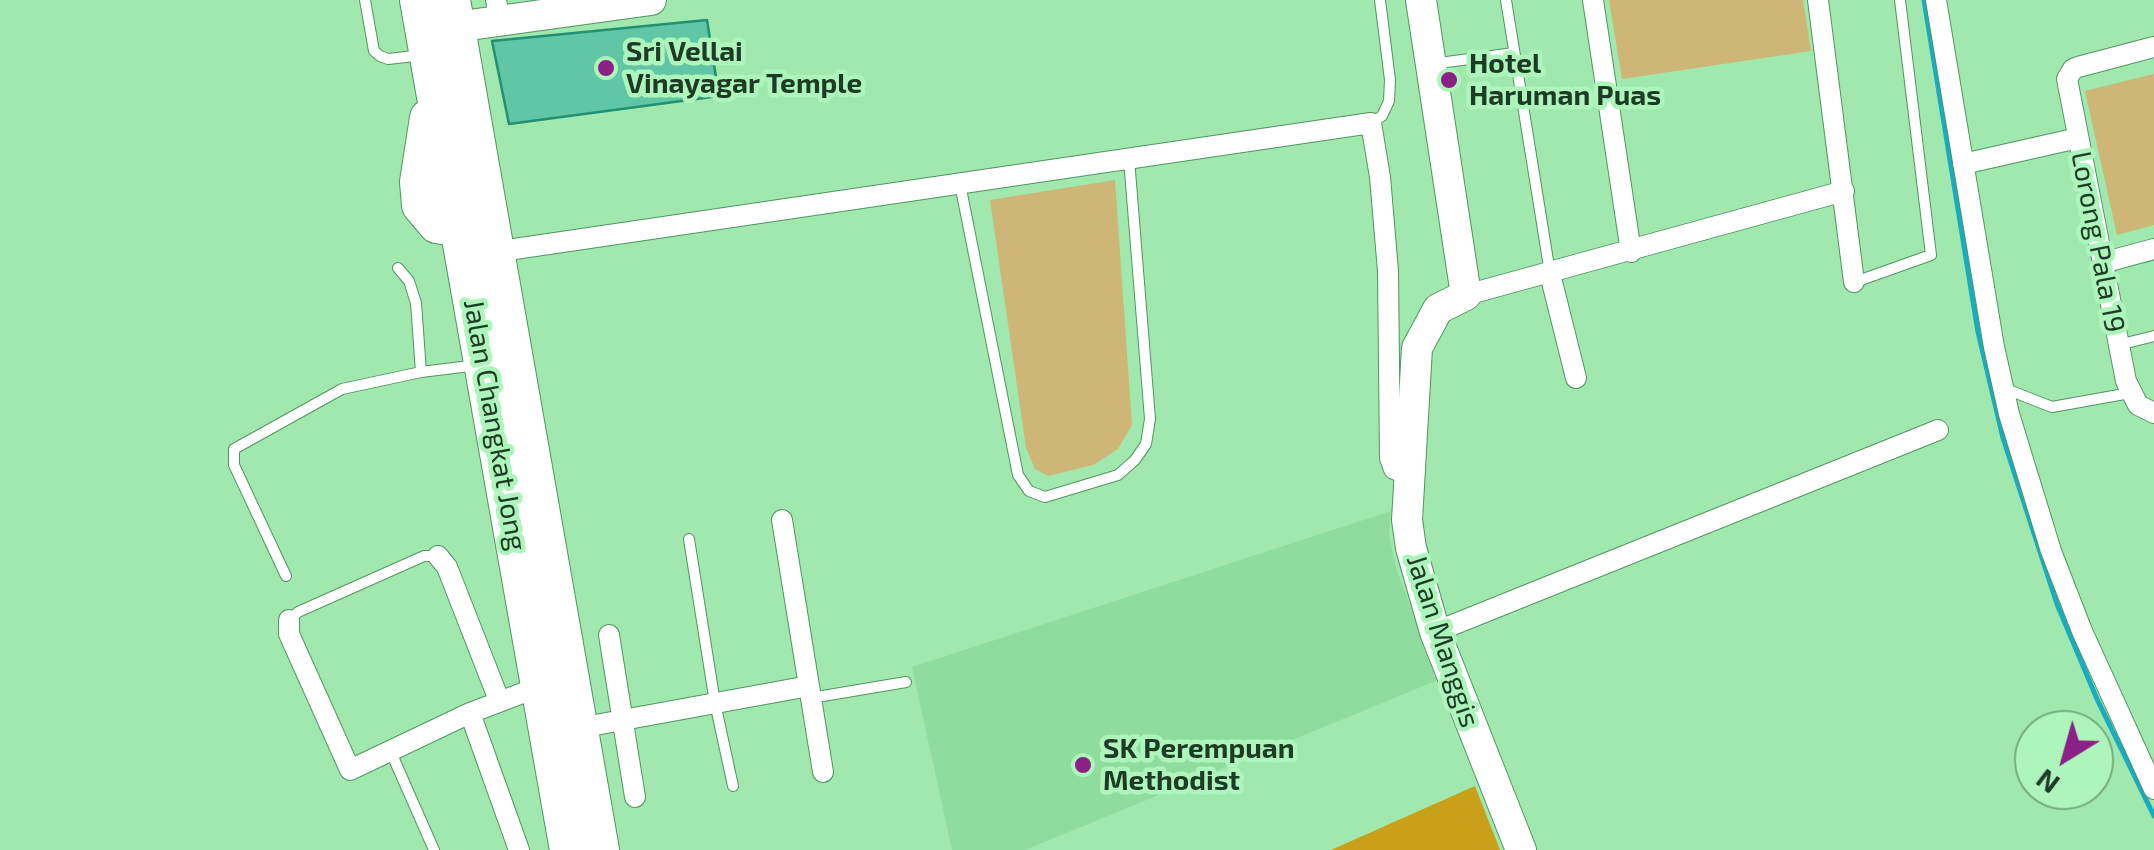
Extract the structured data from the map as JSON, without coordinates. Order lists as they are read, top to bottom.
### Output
{
  "streets": {
    "highway": ["Jalan Changkat Jong"],
    "street": ["Lorong Pala 19", "Jalan Manggis"]
  },
  "places": ["Sri Vellai Vinayagar Temple", "Hotel Haruman Puas", "SK Perempuan Methodist"],
  "north": "bottom left"
}
